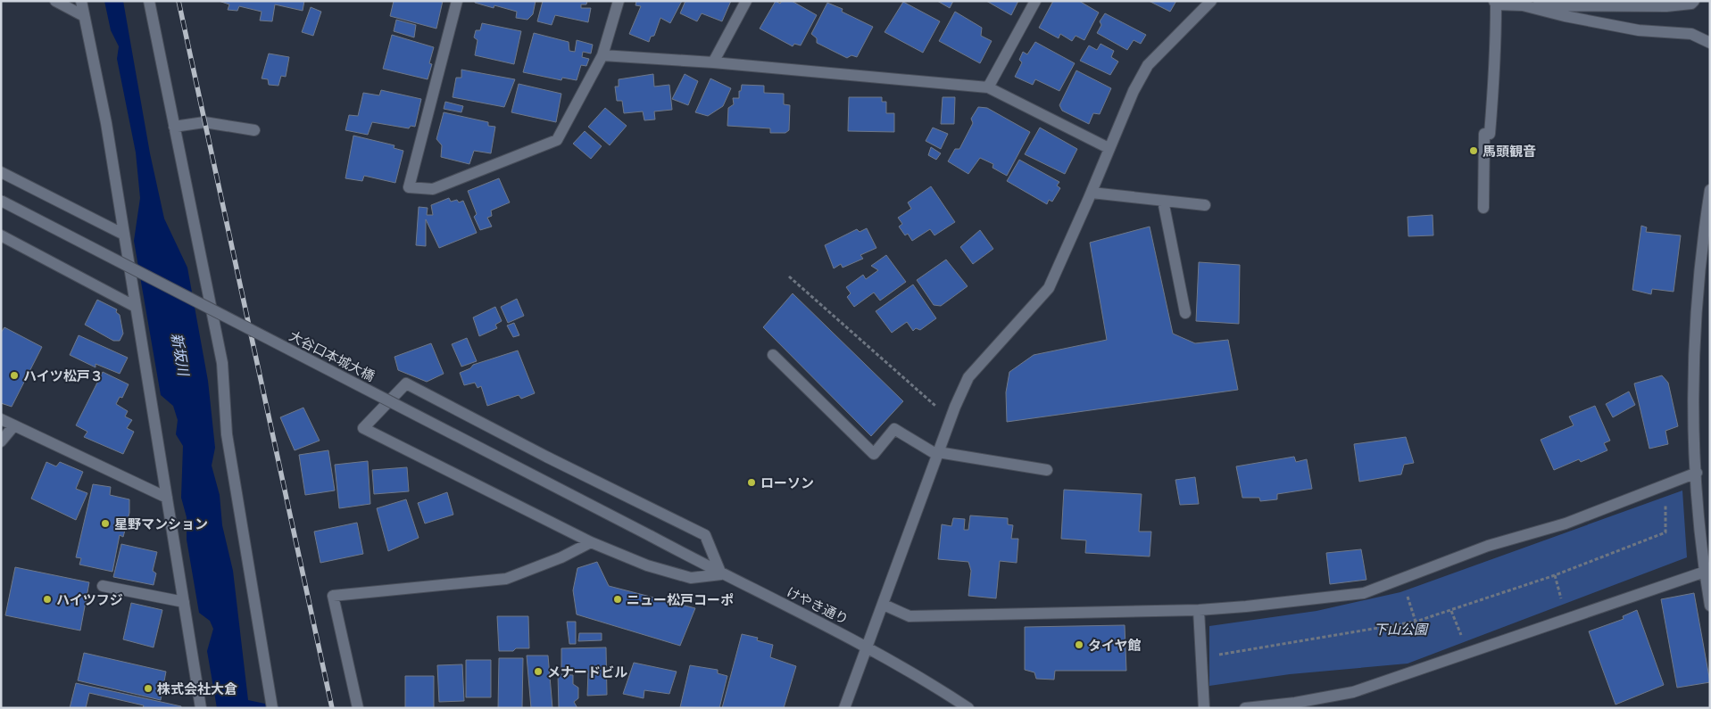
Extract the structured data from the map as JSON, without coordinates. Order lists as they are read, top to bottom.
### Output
{
  "streets": {
    "street": ["大谷口本城大橋", "けやき通り"]
  },
  "crossings": [
    ["大谷口本城大橋", "けやき通り"]
  ],
  "water": ["新坂川"],
  "parks": ["下山公園"],
  "places": [
    "馬頭観音",
    "ハイツ松戸３",
    "ローソン",
    "星野マンション",
    "ハイツフジ",
    "ニュー松戸コーポ",
    "タイヤ館",
    "メナードビル",
    "株式会社大倉"
  ]
}
